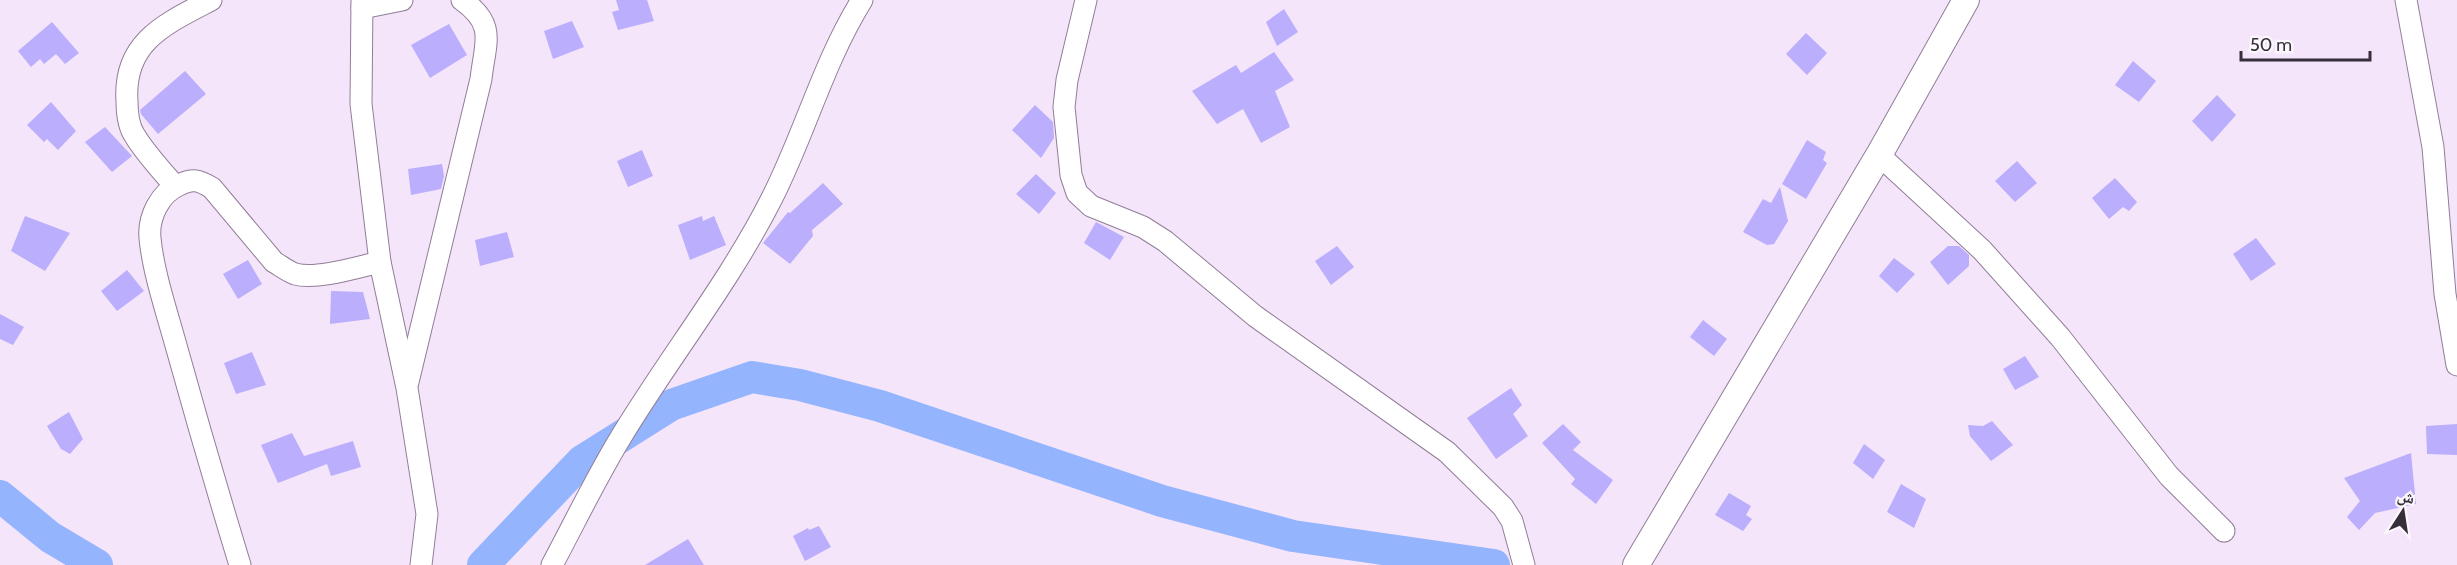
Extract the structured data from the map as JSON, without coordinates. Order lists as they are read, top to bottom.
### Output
{
  "scale_bar": "50 m",
  "north": "top"
}
